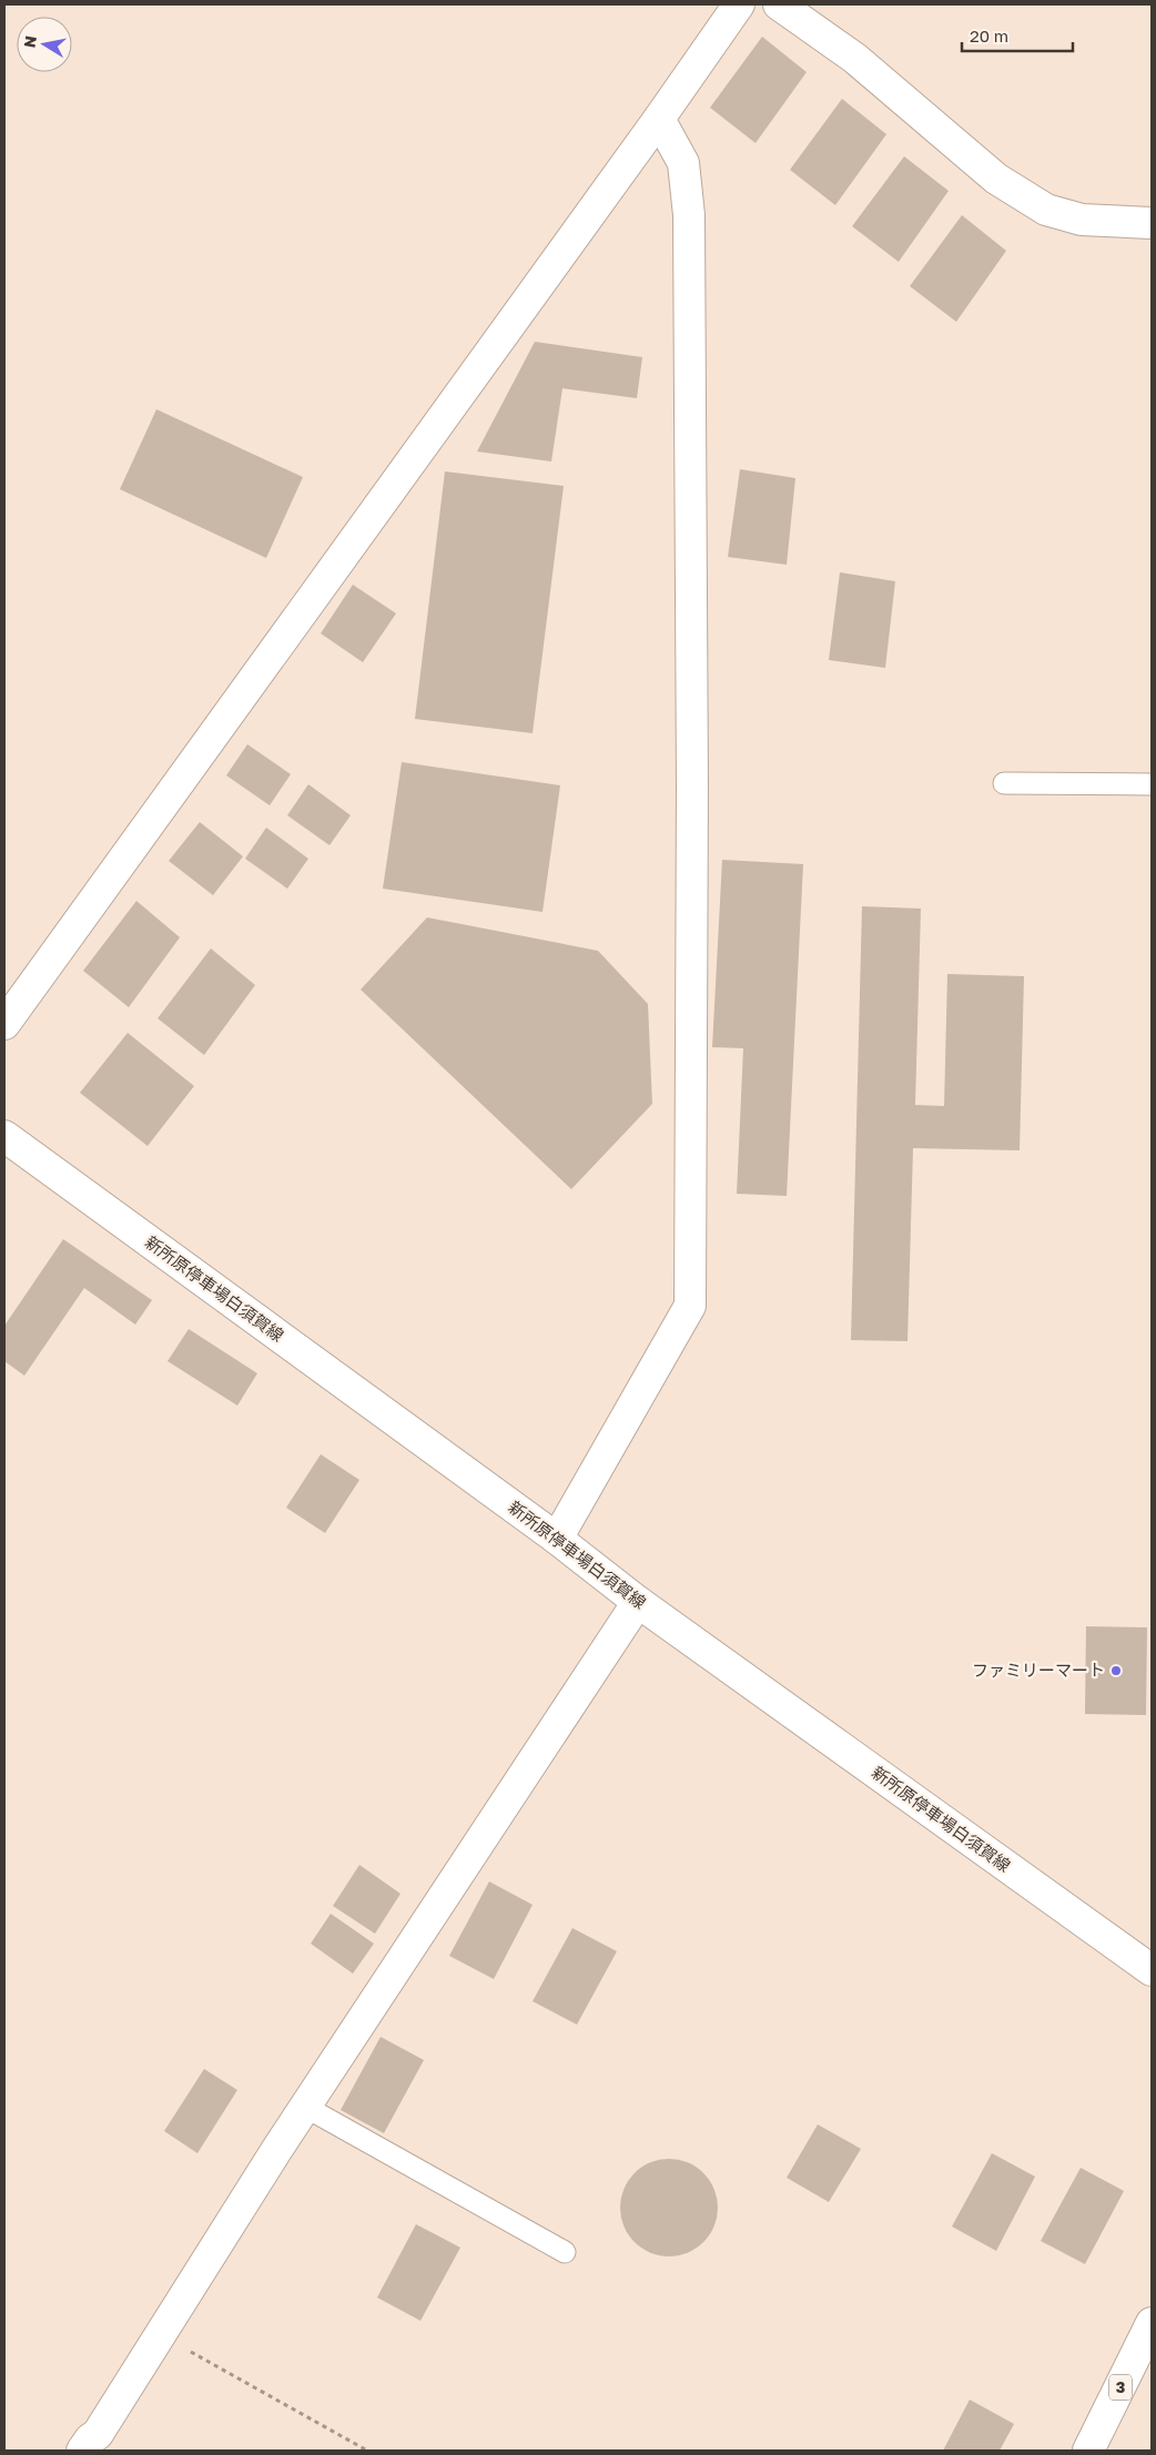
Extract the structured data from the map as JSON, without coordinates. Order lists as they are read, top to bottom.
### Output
{
  "streets": {
    "street": ["新所原停車場白須賀線", "3"]
  },
  "places": ["ファミリーマート"],
  "scale_bar": "20 m",
  "north": "left"
}
